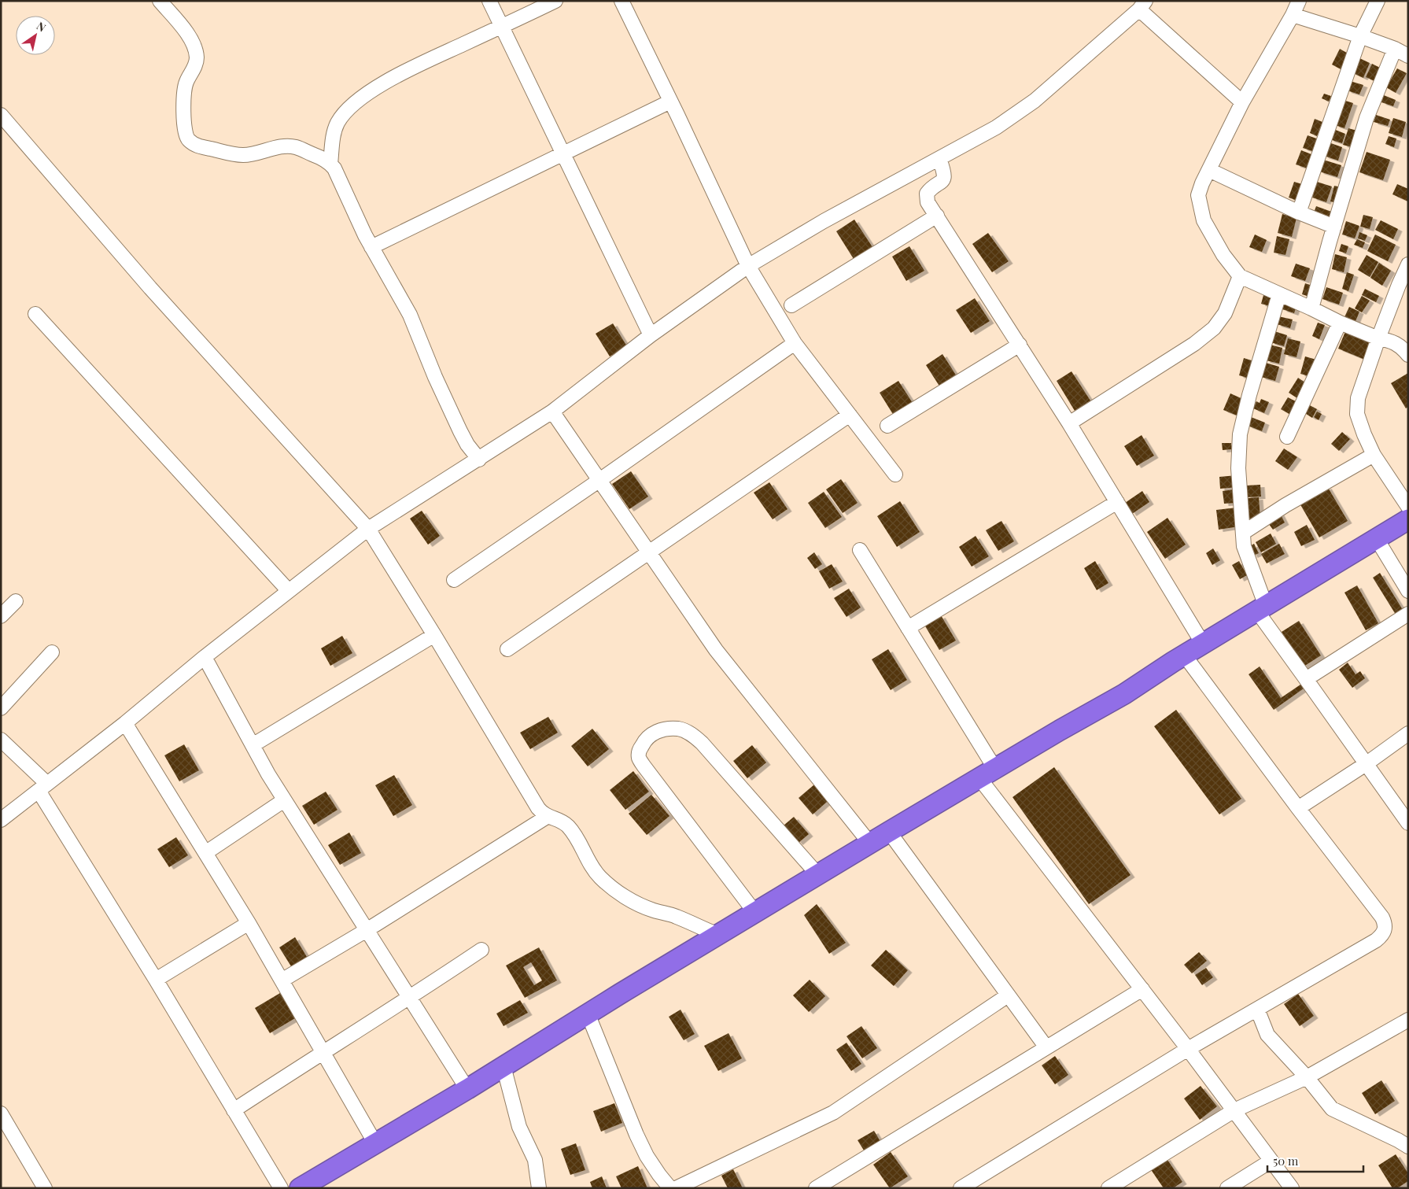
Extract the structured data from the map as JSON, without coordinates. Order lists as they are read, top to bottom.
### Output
{
  "scale_bar": "50 m",
  "north": "top right"
}
